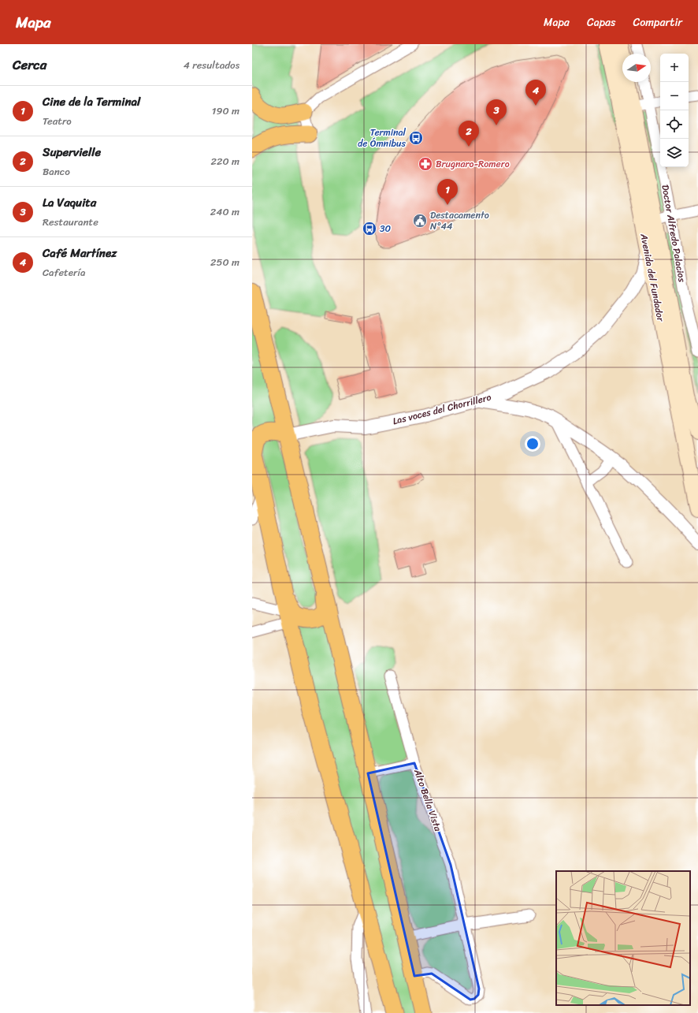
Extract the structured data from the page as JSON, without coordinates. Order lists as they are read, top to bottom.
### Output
{
  "streets": {
    "main road": ["Avenida del Fundador"],
    "street": ["Doctor Alfredo Palacios", "Las voces del Chorrillero", "Alto Bella Vista"]
  },
  "crossings": [
    ["Avenida del Fundador", "Las voces del Chorrillero"]
  ],
  "places": {
    "bus stop": ["Terminal de Ómnibus", "30"],
    "pharmacy": ["Brugnaro-Romero"],
    "public building": ["Destacamento N°44"]
  },
  "north": "right",
  "page": {
    "header": "Mapa",
    "nav": ["Mapa", "Capas", "Compartir"],
    "heading": ["Cerca", "4 resultados"],
    "map_buttons": ["+", "−"],
    "pins": [
      "4",
      "3",
      "2",
      "1"
    ],
    "list": [
      {
        "mark": "1",
        "name": "Cine de la Terminal",
        "note": "Teatro",
        "value": "190 m"
      },
      {
        "mark": "2",
        "name": "Supervielle",
        "note": "Banco",
        "value": "220 m"
      },
      {
        "mark": "3",
        "name": "La Vaquita",
        "note": "Restaurante",
        "value": "240 m"
      },
      {
        "mark": "4",
        "name": "Café Martínez",
        "note": "Cafetería",
        "value": "250 m"
      }
    ]
  }
}
